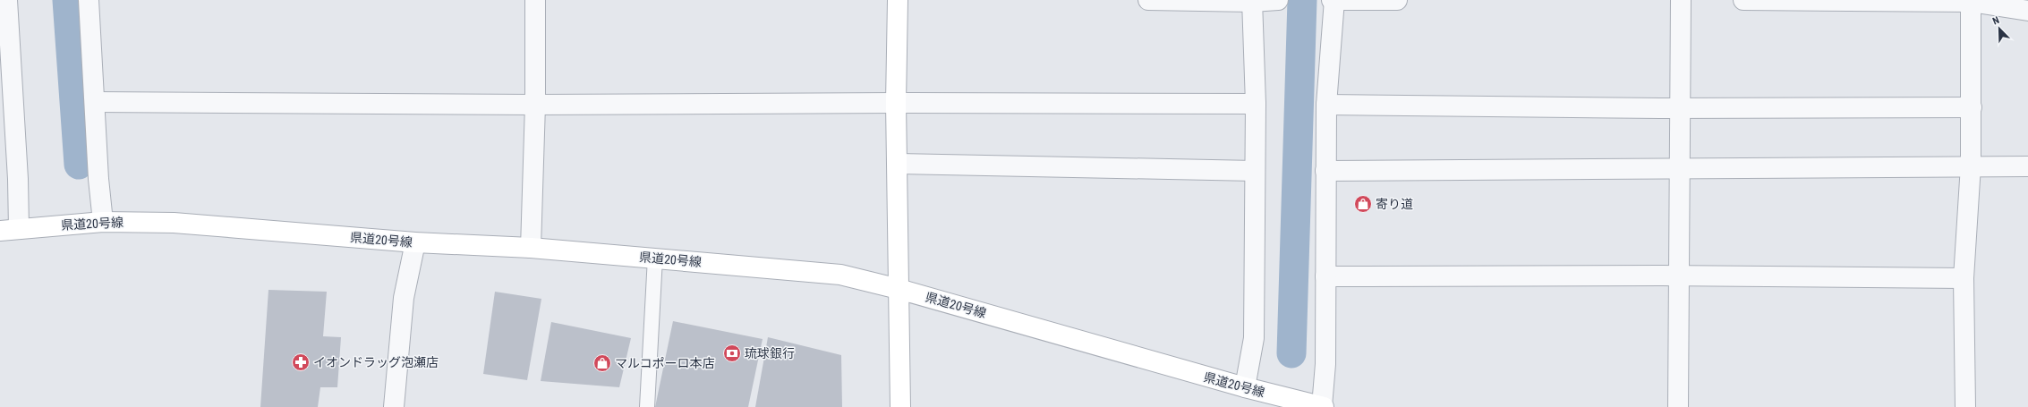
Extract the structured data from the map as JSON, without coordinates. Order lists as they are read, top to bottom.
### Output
{
  "streets": {
    "main road": ["県道20号線"]
  },
  "places": {
    "shop": ["寄り道", "マルコポーロ本店"],
    "bank": ["琉球銀行"],
    "pharmacy": ["イオンドラッグ泡瀬店"]
  },
  "north": "top left"
}
